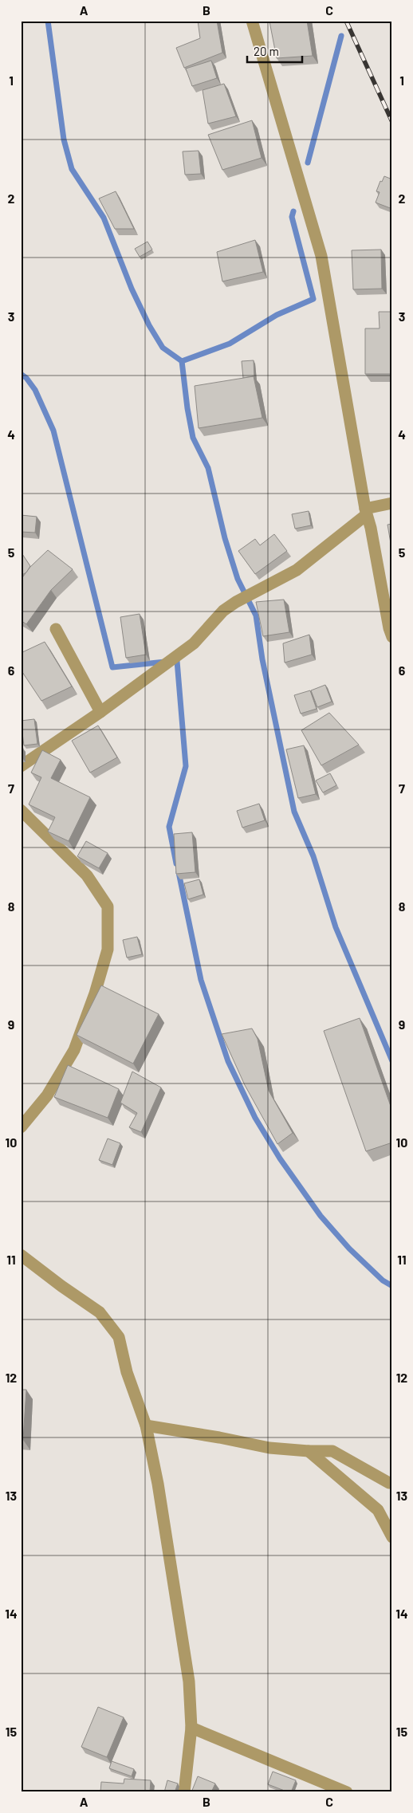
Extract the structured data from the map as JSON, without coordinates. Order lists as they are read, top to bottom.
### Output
{
  "scale_bar": "20 m",
  "grid": {
    "columns": ["A", "B", "C"],
    "rows": [
      "1",
      "2",
      "3",
      "4",
      "5",
      "6",
      "7",
      "8",
      "9",
      "10",
      "11",
      "12",
      "13",
      "14",
      "15"
    ]
  }
}
